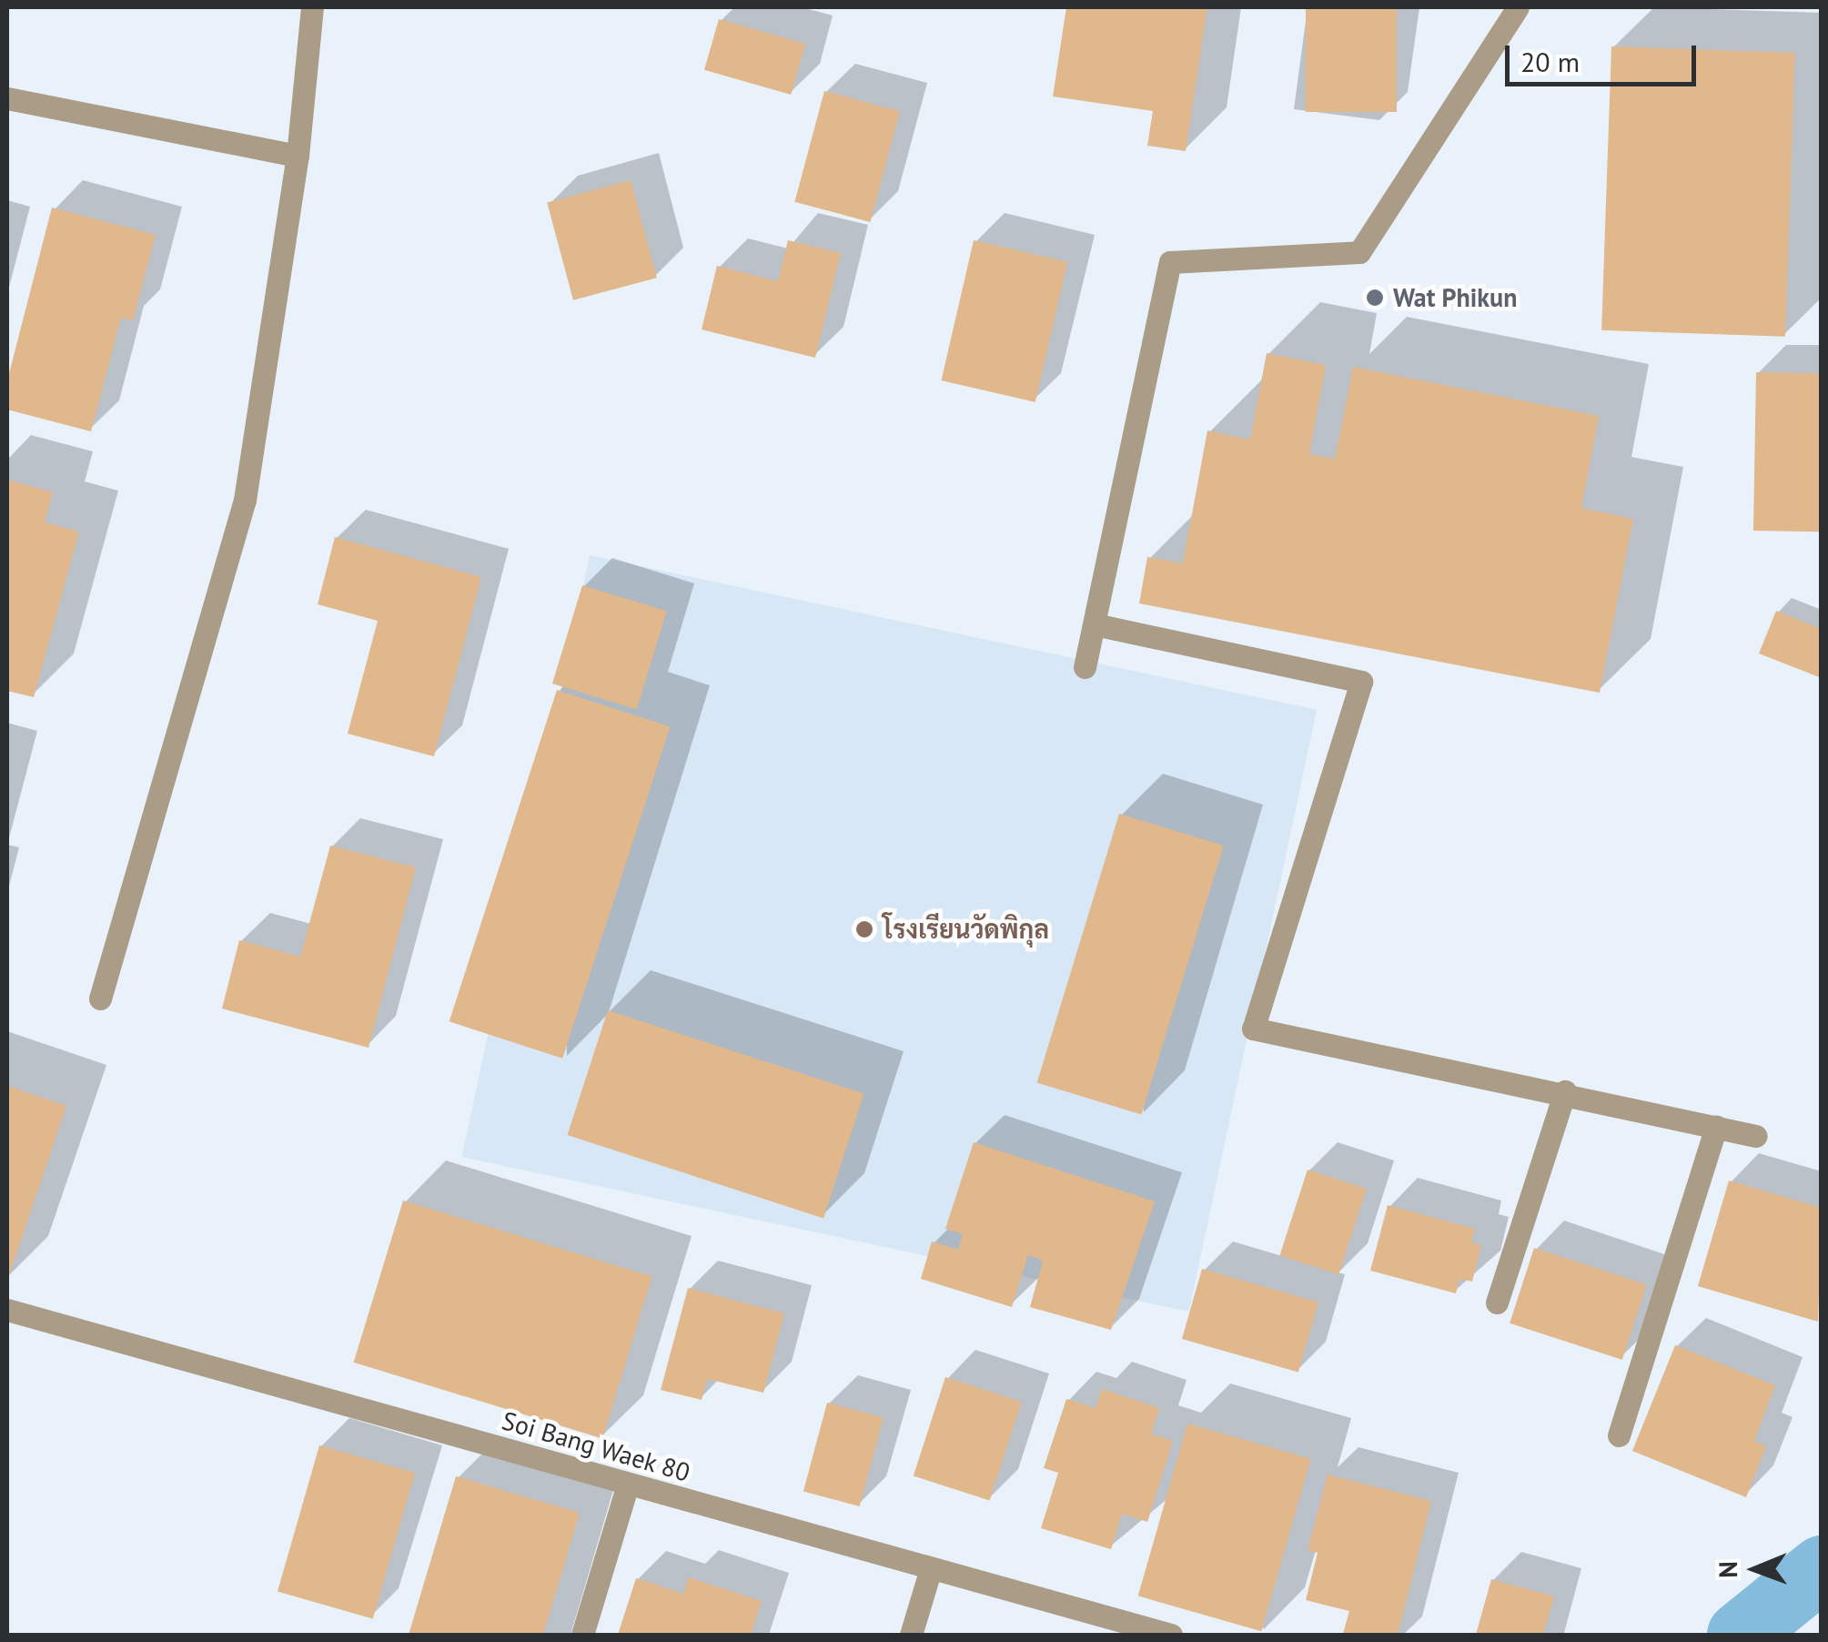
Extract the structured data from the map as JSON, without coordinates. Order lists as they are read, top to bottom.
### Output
{
  "streets": {
    "street": ["Soi Bang Waek 80"]
  },
  "places": ["Wat Phikun", "โรงเรียนวัดพิกุล"],
  "scale_bar": "20 m",
  "north": "left"
}
